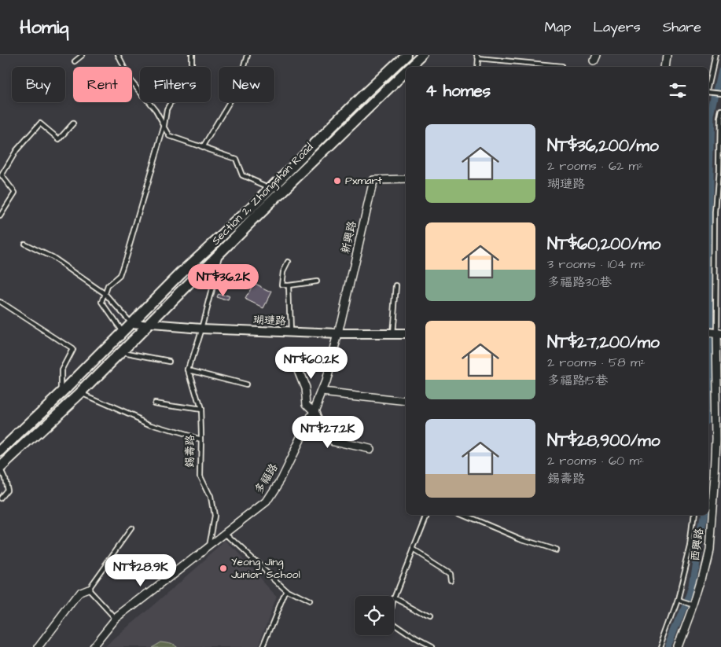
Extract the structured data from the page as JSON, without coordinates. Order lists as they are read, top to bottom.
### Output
{
  "streets": {
    "main road": ["Section 2, Zhongshan Road"],
    "street": [
      "新興路",
      "瑚璉路",
      "多福路",
      "西興路"
    ],
    "lane": ["錫壽路"]
  },
  "crossings": [
    ["Section 2, Zhongshan Road", "瑚璉路"],
    ["新興路", "瑚璉路"],
    ["新興路", "多福路"],
    ["瑚璉路", "多福路"],
    ["錫壽路", "多福路"]
  ],
  "places": ["Pxmart", "Yeong Jing Junior School"],
  "page": {
    "header": "Homiq",
    "nav": ["Map", "Layers", "Share"],
    "chip": [
      "Buy",
      "Rent",
      "Filters",
      "New"
    ],
    "heading": "4 homes",
    "list": [
      {
        "name": "NT$36,200/mo",
        "note": "2 rooms · 62 m² · 瑚璉路"
      },
      {
        "name": "NT$60,200/mo",
        "note": "3 rooms · 104 m² · 多福路30巷"
      },
      {
        "name": "NT$27,200/mo",
        "note": "2 rooms · 58 m² · 多福路15巷"
      },
      {
        "name": "NT$28,900/mo",
        "note": "2 rooms · 60 m² · 錫壽路"
      }
    ],
    "price": [
      "NT$36.2K",
      "NT$60.2K",
      "NT$27.2K",
      "NT$28.9K"
    ]
  }
}
